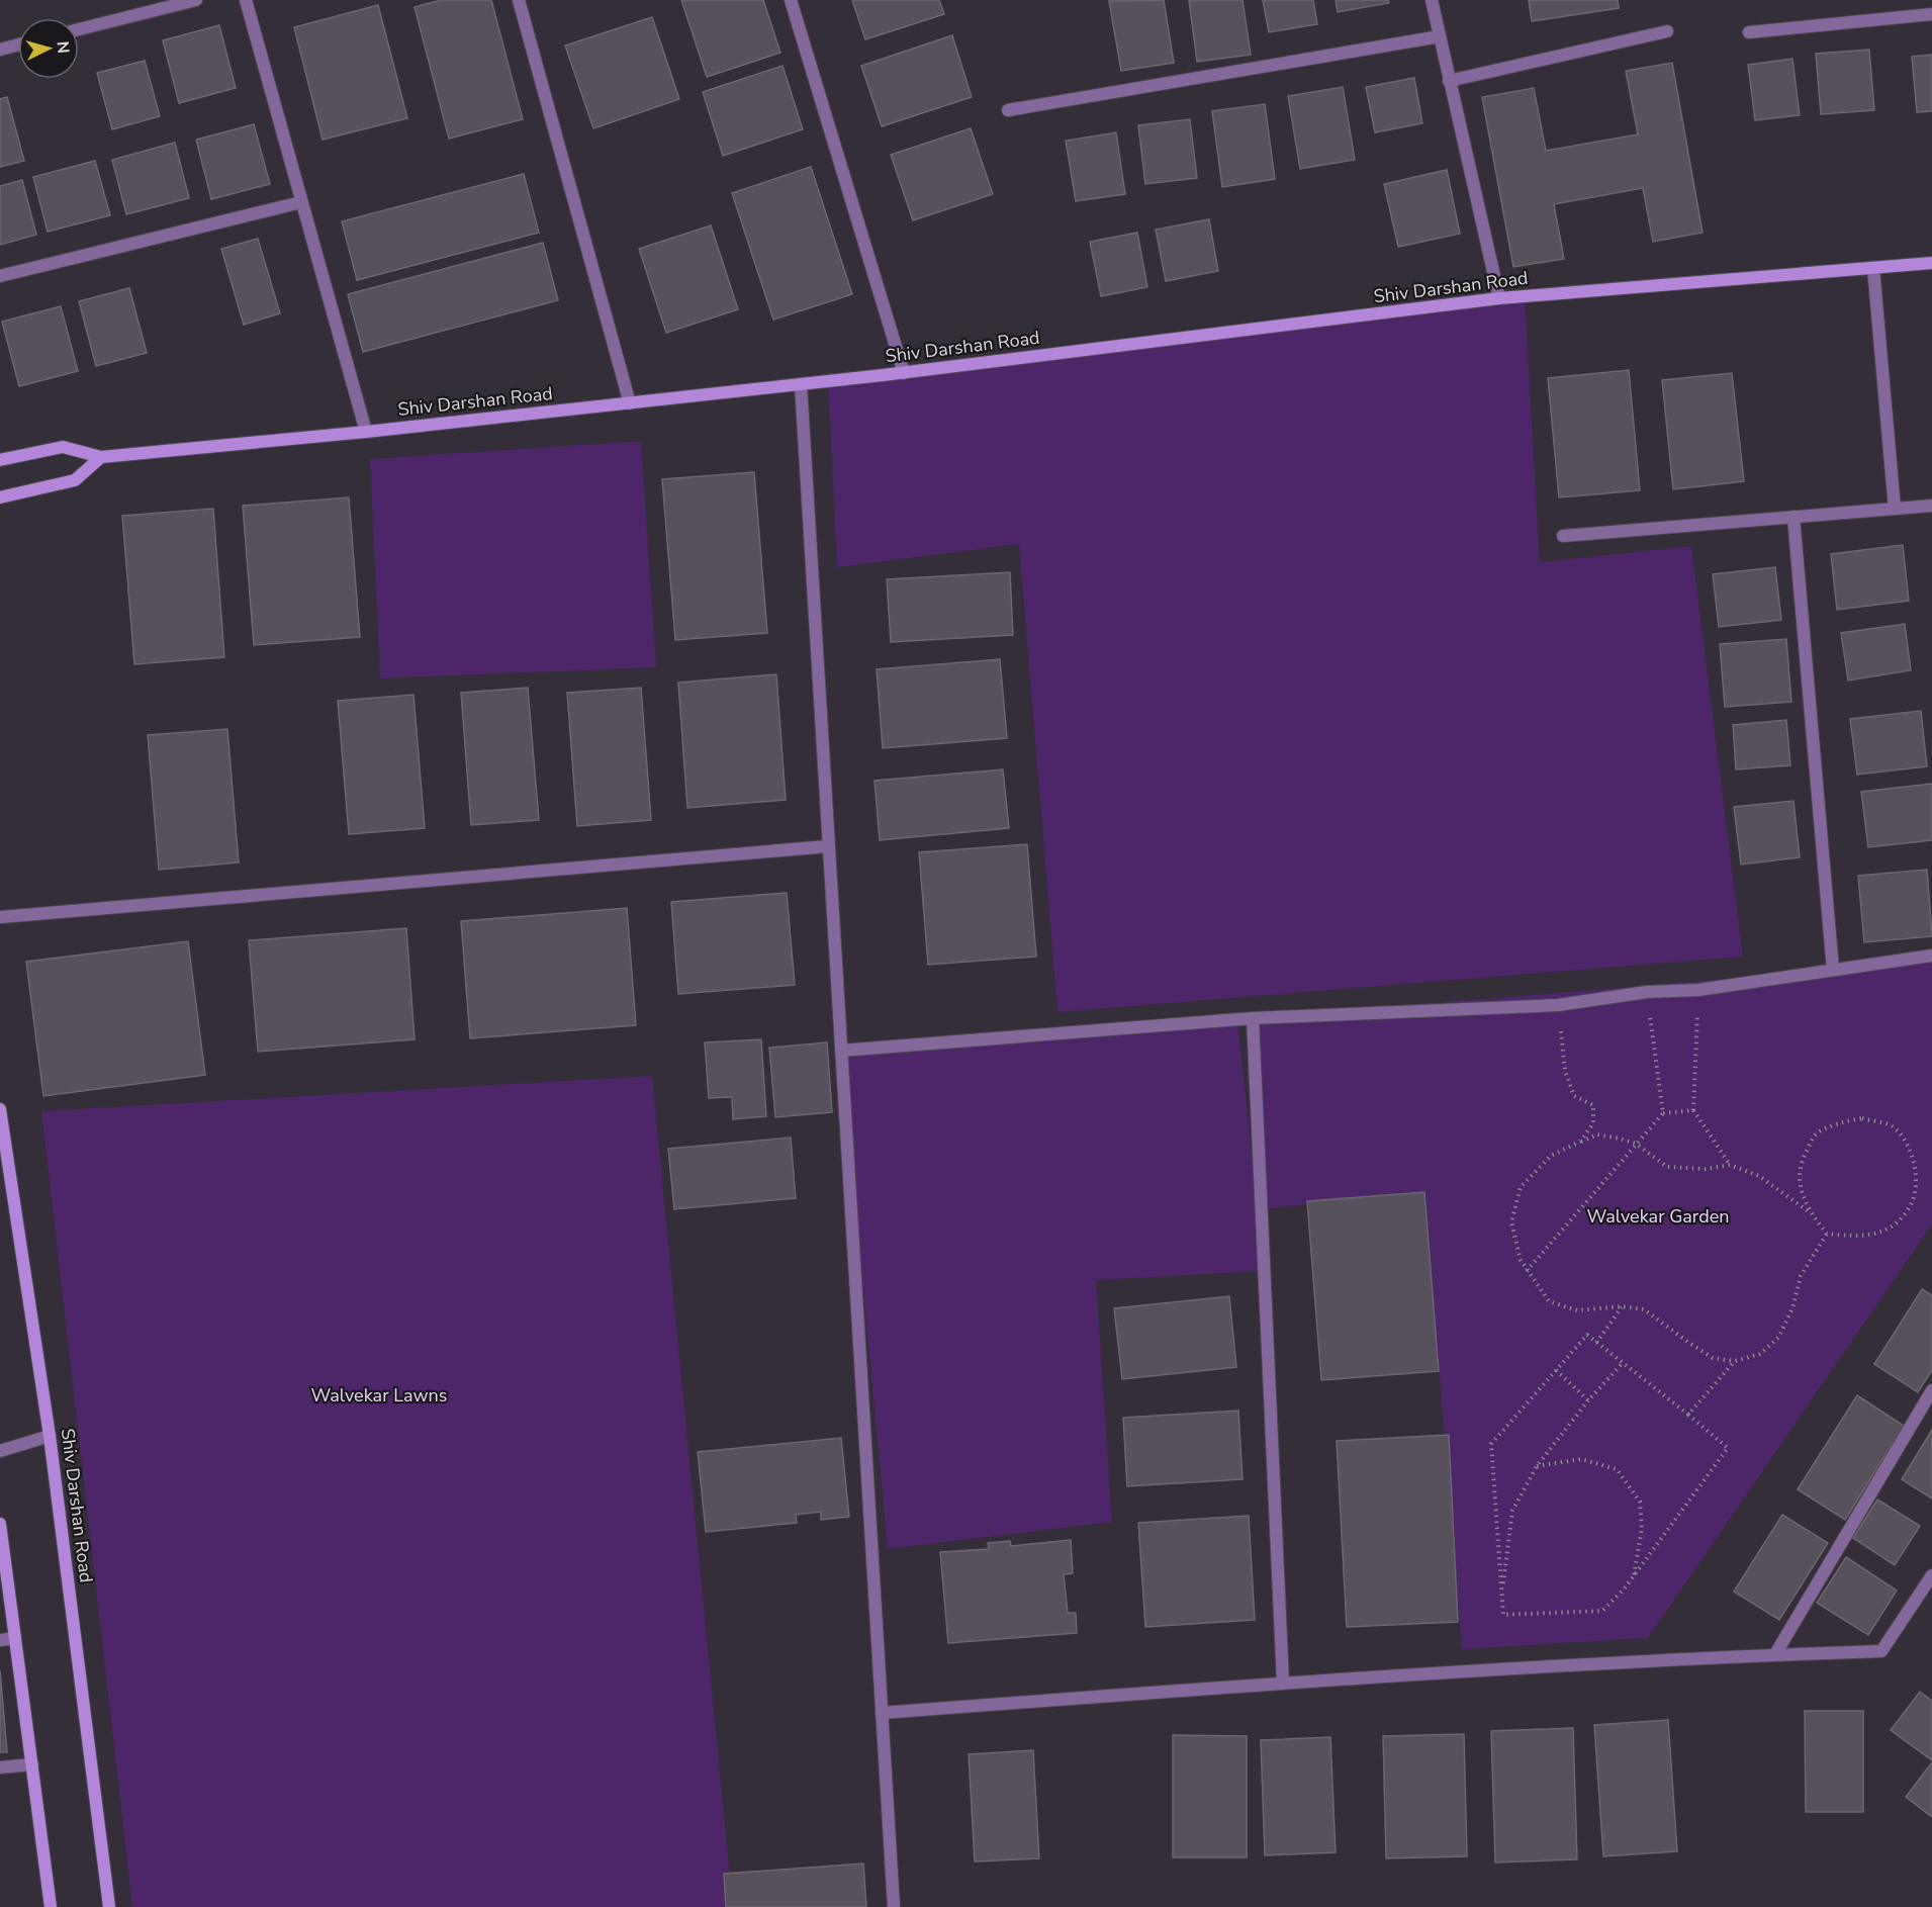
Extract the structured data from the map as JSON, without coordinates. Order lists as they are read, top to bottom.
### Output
{
  "streets": {
    "street": ["Shiv Darshan Road"]
  },
  "parks": ["Walvekar Garden", "Walvekar Lawns"],
  "north": "right"
}
